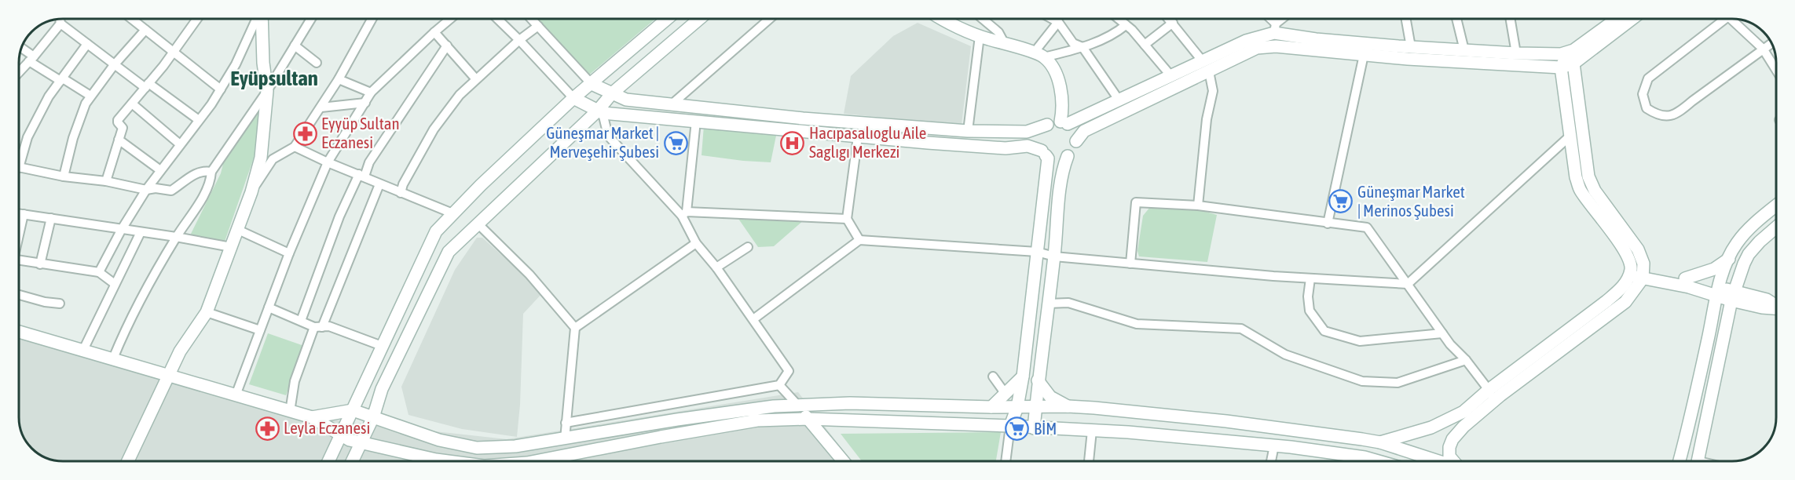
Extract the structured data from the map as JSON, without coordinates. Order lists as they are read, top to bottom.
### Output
{
  "districts": ["Eyüpsultan"],
  "places": {
    "pharmacy": ["Eyyüp Sultan Eczanesi", "Leyla Eczanesi"],
    "supermarket": ["Güneşmar Market | Merveşehir Şubesi", "Güneşmar Market | Merinos Şubesi", "BİM"],
    "hospital": ["Hacıpasalıoglu Aile Saglıgı Merkezi"]
  }
}
